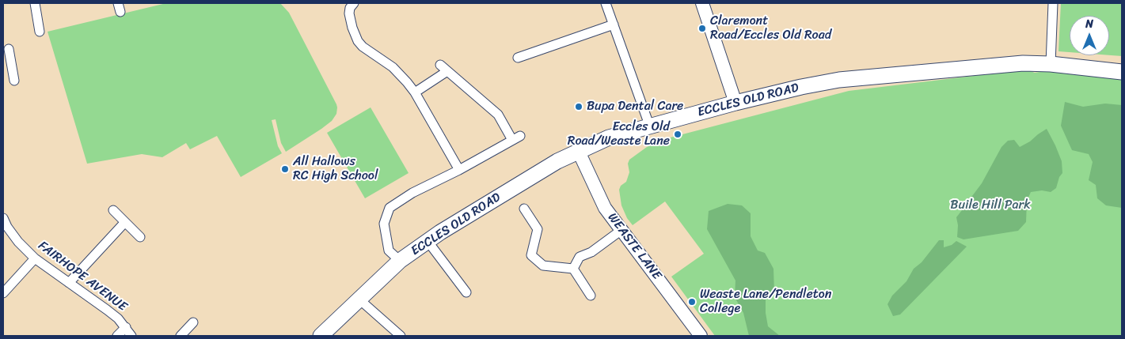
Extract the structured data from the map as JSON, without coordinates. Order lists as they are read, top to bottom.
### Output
{
  "streets": {
    "main road": ["ECCLES OLD ROAD", "WEASTE LANE"],
    "street": ["FAIRHOPE AVENUE"]
  },
  "crossings": [
    ["ECCLES OLD ROAD", "WEASTE LANE"]
  ],
  "parks": ["Buile Hill Park"],
  "places": [
    "Claremont Road/Eccles Old Road",
    "Bupa Dental Care",
    "Eccles Old Road/Weaste Lane",
    "All Hallows RC High School",
    "Weaste Lane/Pendleton College"
  ],
  "north": "top"
}
